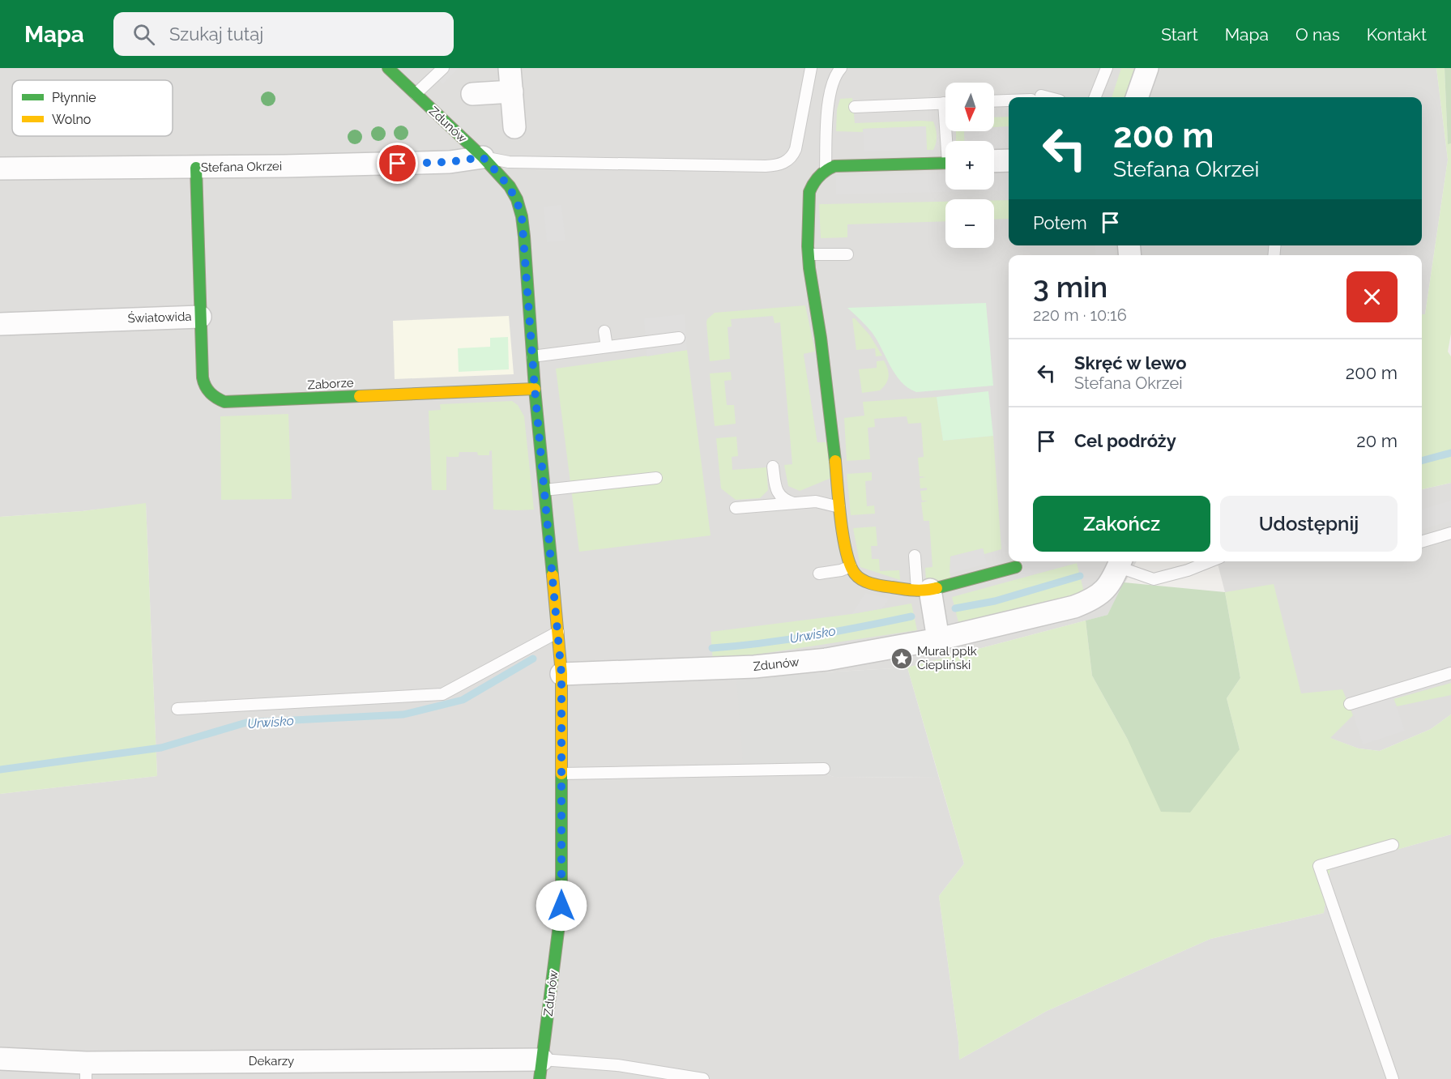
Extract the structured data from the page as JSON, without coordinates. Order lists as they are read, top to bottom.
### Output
{
  "streets": {
    "street": [
      "Zdunów",
      "Stefana Okrzei",
      "Światowida",
      "Zaborze",
      "Dekarzy"
    ]
  },
  "crossings": [
    ["Zdunów", "Stefana Okrzei"],
    ["Zdunów", "Zaborze"],
    ["Zdunów", "Dekarzy"],
    ["Stefana Okrzei", "Światowida"],
    ["Światowida", "Zaborze"]
  ],
  "water": ["Urwisko"],
  "places": {
    "place": ["Mural ppłk Ciepliński"]
  },
  "legend": ["Płynnie", "Wolno"],
  "north": "bottom",
  "page": {
    "header": "Mapa",
    "search": "Szukaj tutaj",
    "nav": [
      "Start",
      "Mapa",
      "O nas",
      "Kontakt"
    ],
    "map_buttons": ["+", "−"],
    "turn": ["200 m", "Stefana Okrzei"],
    "then": "Potem",
    "heading": ["3 min", "220 m · 10:16"],
    "list": [
      {
        "name": "Skręć w lewo",
        "note": "Stefana Okrzei",
        "value": "200 m"
      },
      {
        "name": "Cel podróży",
        "value": "20 m"
      }
    ],
    "buttons": ["Zakończ", "Udostępnij"]
  }
}
